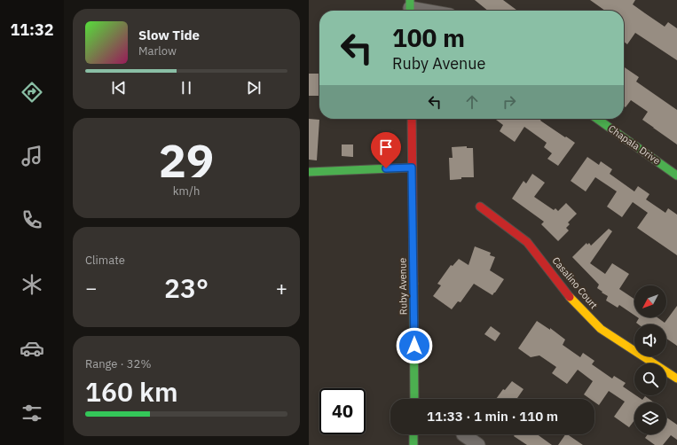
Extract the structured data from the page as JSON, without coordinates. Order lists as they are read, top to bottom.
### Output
{
  "streets": {
    "street": ["Chapala Drive", "Casalino Court", "Ruby Avenue"]
  },
  "north": "bottom left",
  "page": {
    "tabs": "11:32",
    "turn": ["100 m", "Ruby Avenue"],
    "song": ["Slow Tide", "Marlow"],
    "tile": [
      ["29", "km/h"],
      "Climate",
      ["Range · 32%", "160 km"]
    ],
    "heat": ["−", "23°", "+"],
    "limit": "40",
    "trip": "11:33 · 1 min · 110 m"
  }
}
